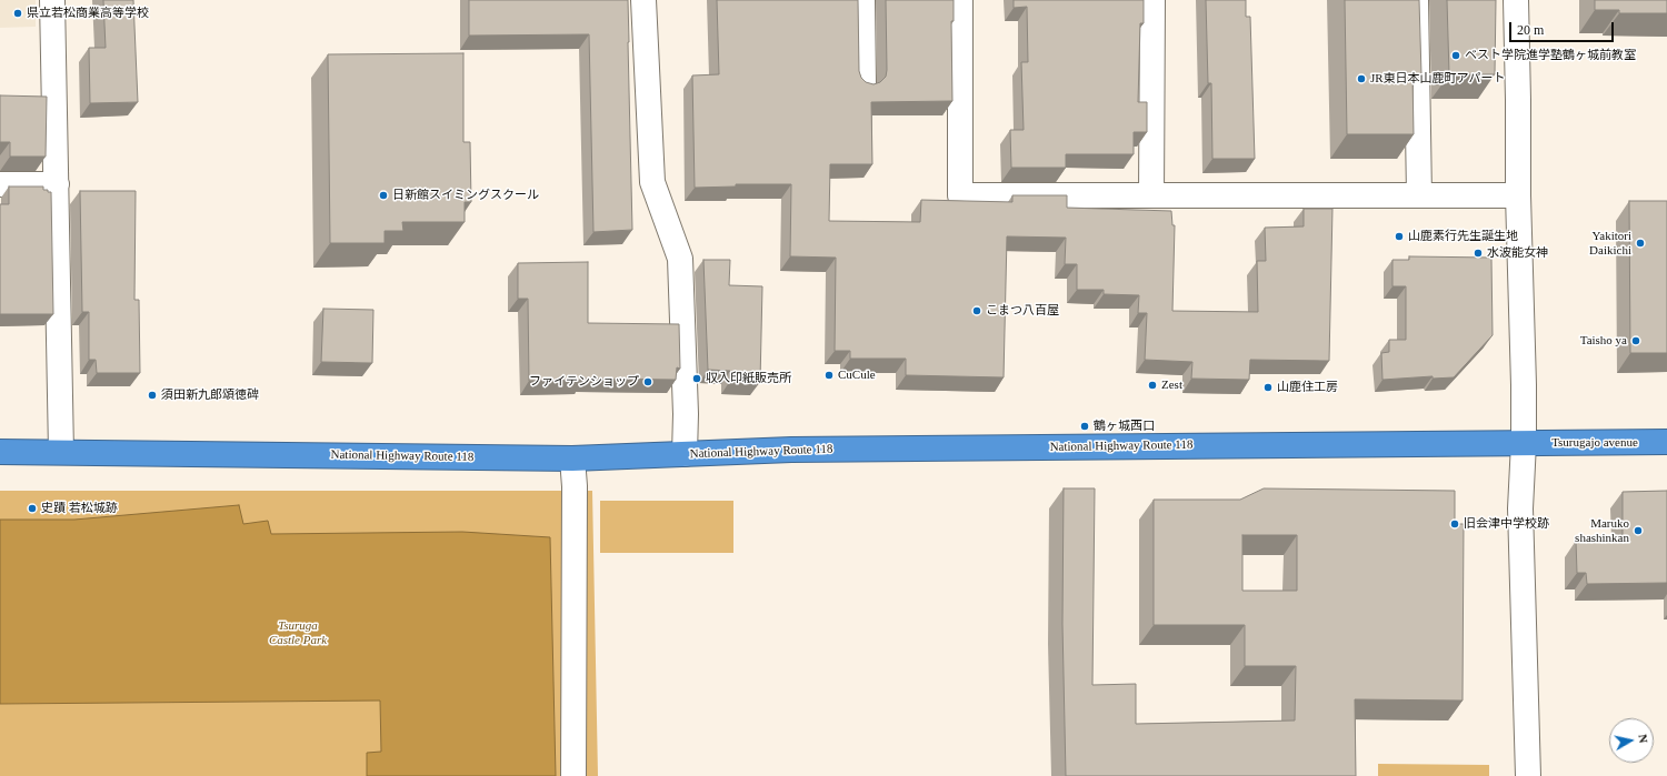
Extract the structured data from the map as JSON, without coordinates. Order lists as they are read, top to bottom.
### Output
{
  "streets": {
    "highway": ["Tsurugajo avenue", "National Highway Route 118"]
  },
  "crossings": [
    ["Tsurugajo avenue", "National Highway Route 118"]
  ],
  "parks": ["Tsuruga Castle Park"],
  "places": [
    "県立若松商業高等学校",
    "ベスト学院進学塾鶴ヶ城前教室",
    "JR東日本山鹿町アパート",
    "日新館スイミングスクール",
    "山鹿素行先生誕生地",
    "Yakitori Daikichi",
    "水波能女神",
    "こまつ八百屋",
    "Taisho ya",
    "CuCule",
    "収入印紙販売所",
    "ファイテンショップ",
    "Zest",
    "山鹿住工房",
    "須田新九郎頌徳碑",
    "鶴ヶ城西口",
    "史蹟 若松城跡",
    "旧会津中学校跡",
    "Maruko shashinkan"
  ],
  "scale_bar": "20 m",
  "north": "right"
}
